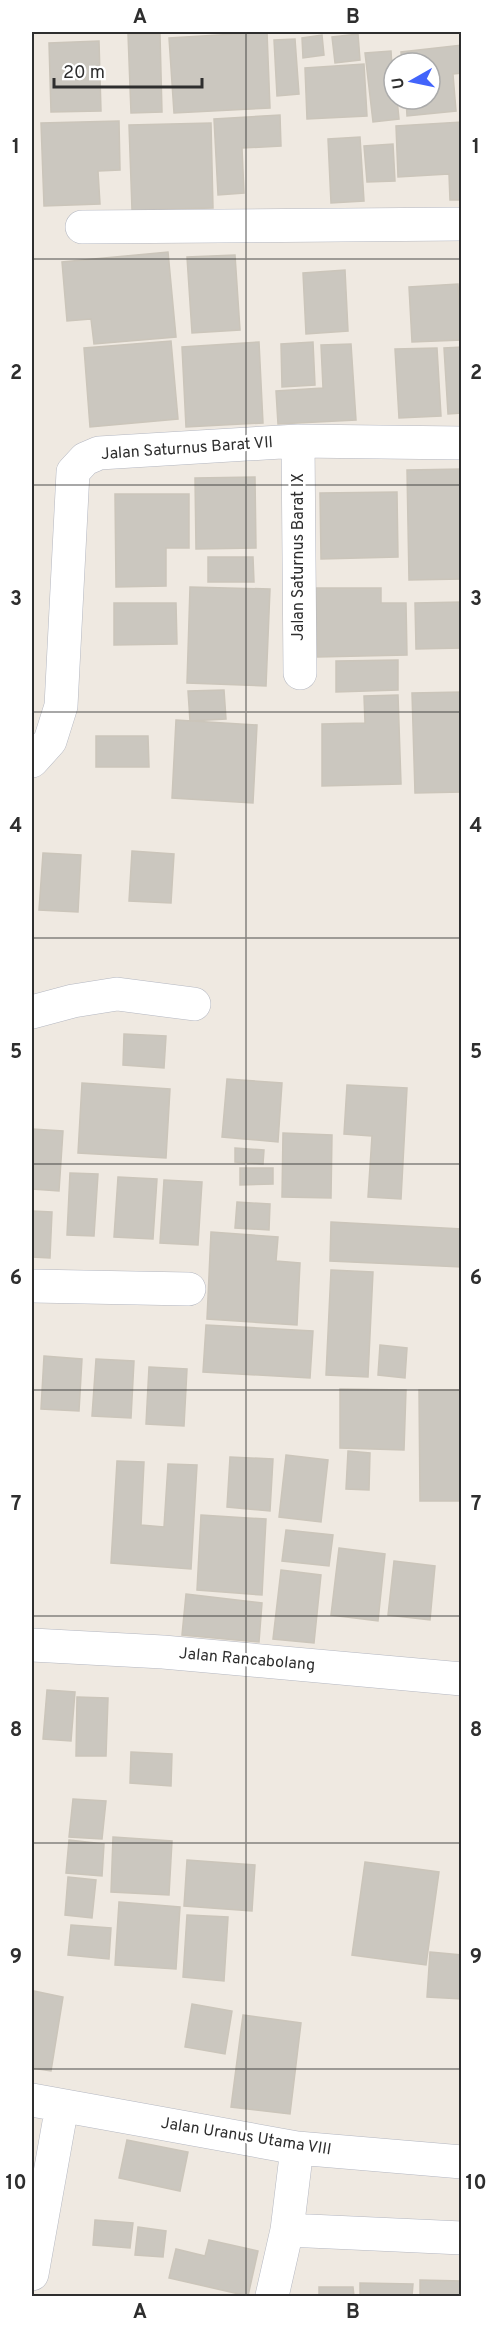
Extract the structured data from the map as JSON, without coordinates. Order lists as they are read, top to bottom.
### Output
{
  "streets": {
    "street": [
      "Jalan Saturnus Barat VII",
      "Jalan Saturnus Barat IX",
      "Jalan Rancabolang",
      "Jalan Uranus Utama VIII"
    ]
  },
  "crossings": [
    ["Jalan Saturnus Barat VII", "Jalan Saturnus Barat IX"]
  ],
  "scale_bar": "20 m",
  "north": "left",
  "grid": {
    "columns": ["A", "B"],
    "rows": [
      "1",
      "2",
      "3",
      "4",
      "5",
      "6",
      "7",
      "8",
      "9",
      "10"
    ]
  }
}
